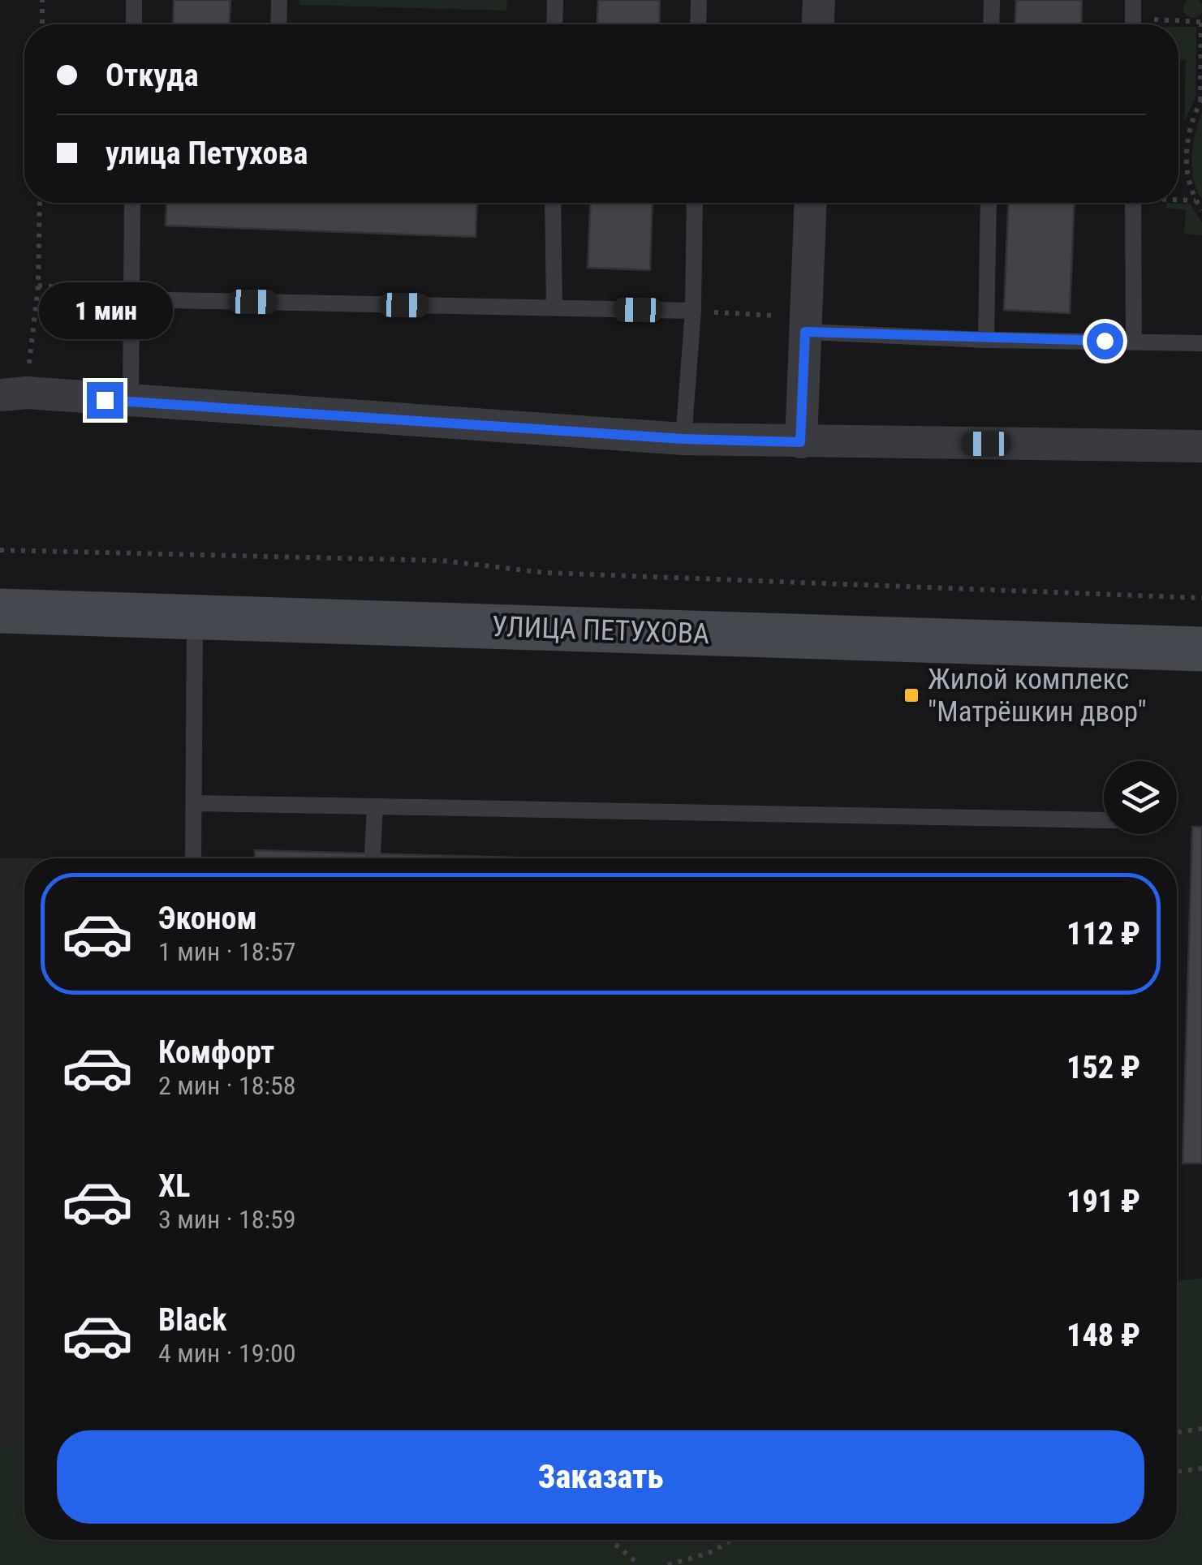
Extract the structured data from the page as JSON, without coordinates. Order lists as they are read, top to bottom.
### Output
{
  "streets": {
    "street": ["УЛИЦА ПЕТУХОВА"]
  },
  "places": {
    "transit": ["Жилой комплекс \"Матрёшкин двор\""]
  },
  "page": {
    "banner": ["Откуда", "улица Петухова"],
    "bubble": "1 мин",
    "list": [
      {
        "name": "Эконом",
        "note": "1 мин · 18:57",
        "value": "112 ₽"
      },
      {
        "name": "Комфорт",
        "note": "2 мин · 18:58",
        "value": "152 ₽"
      },
      {
        "name": "XL",
        "note": "3 мин · 18:59",
        "value": "191 ₽"
      },
      {
        "name": "Black",
        "note": "4 мин · 19:00",
        "value": "148 ₽"
      }
    ],
    "buttons": "Заказать"
  }
}
